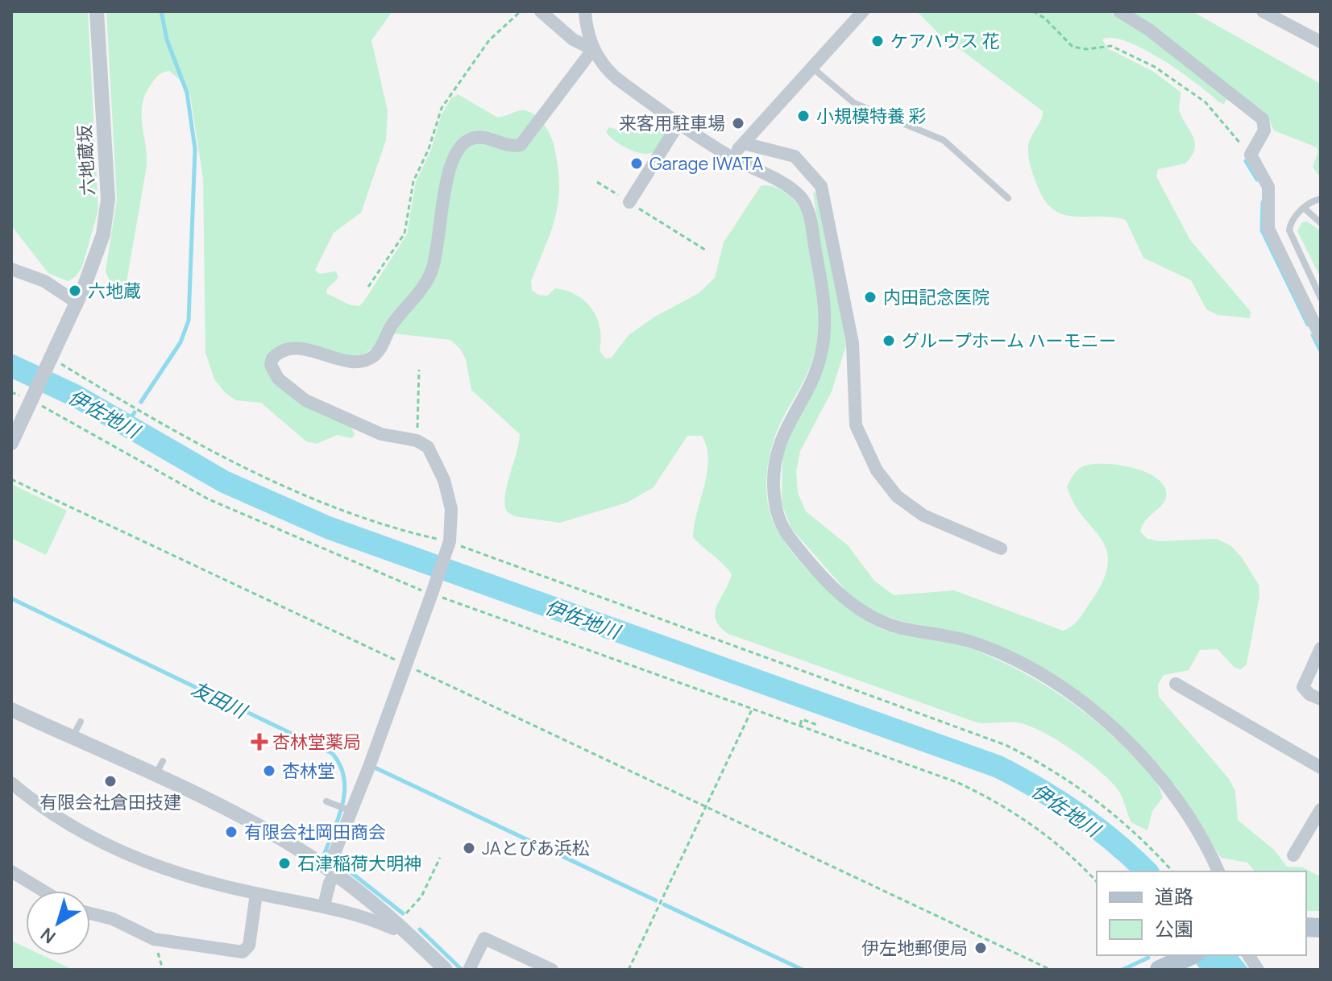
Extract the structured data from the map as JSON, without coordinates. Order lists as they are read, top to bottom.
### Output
{
  "streets": {
    "street": ["六地蔵坂"]
  },
  "water": ["伊佐地川", "友田川"],
  "places": {
    "other": [
      "ケアハウス 花",
      "小規模特養 彩",
      "来客用駐車場",
      "Garage IWATA",
      "六地蔵",
      "内田記念医院",
      "グループホーム ハーモニー",
      "杏林堂",
      "有限会社倉田技建",
      "有限会社岡田商会",
      "JAとぴあ浜松",
      "石津稲荷大明神",
      "伊左地郵便局"
    ],
    "health": ["杏林堂薬局"]
  },
  "legend": ["道路", "公園"],
  "north": "bottom left"
}
